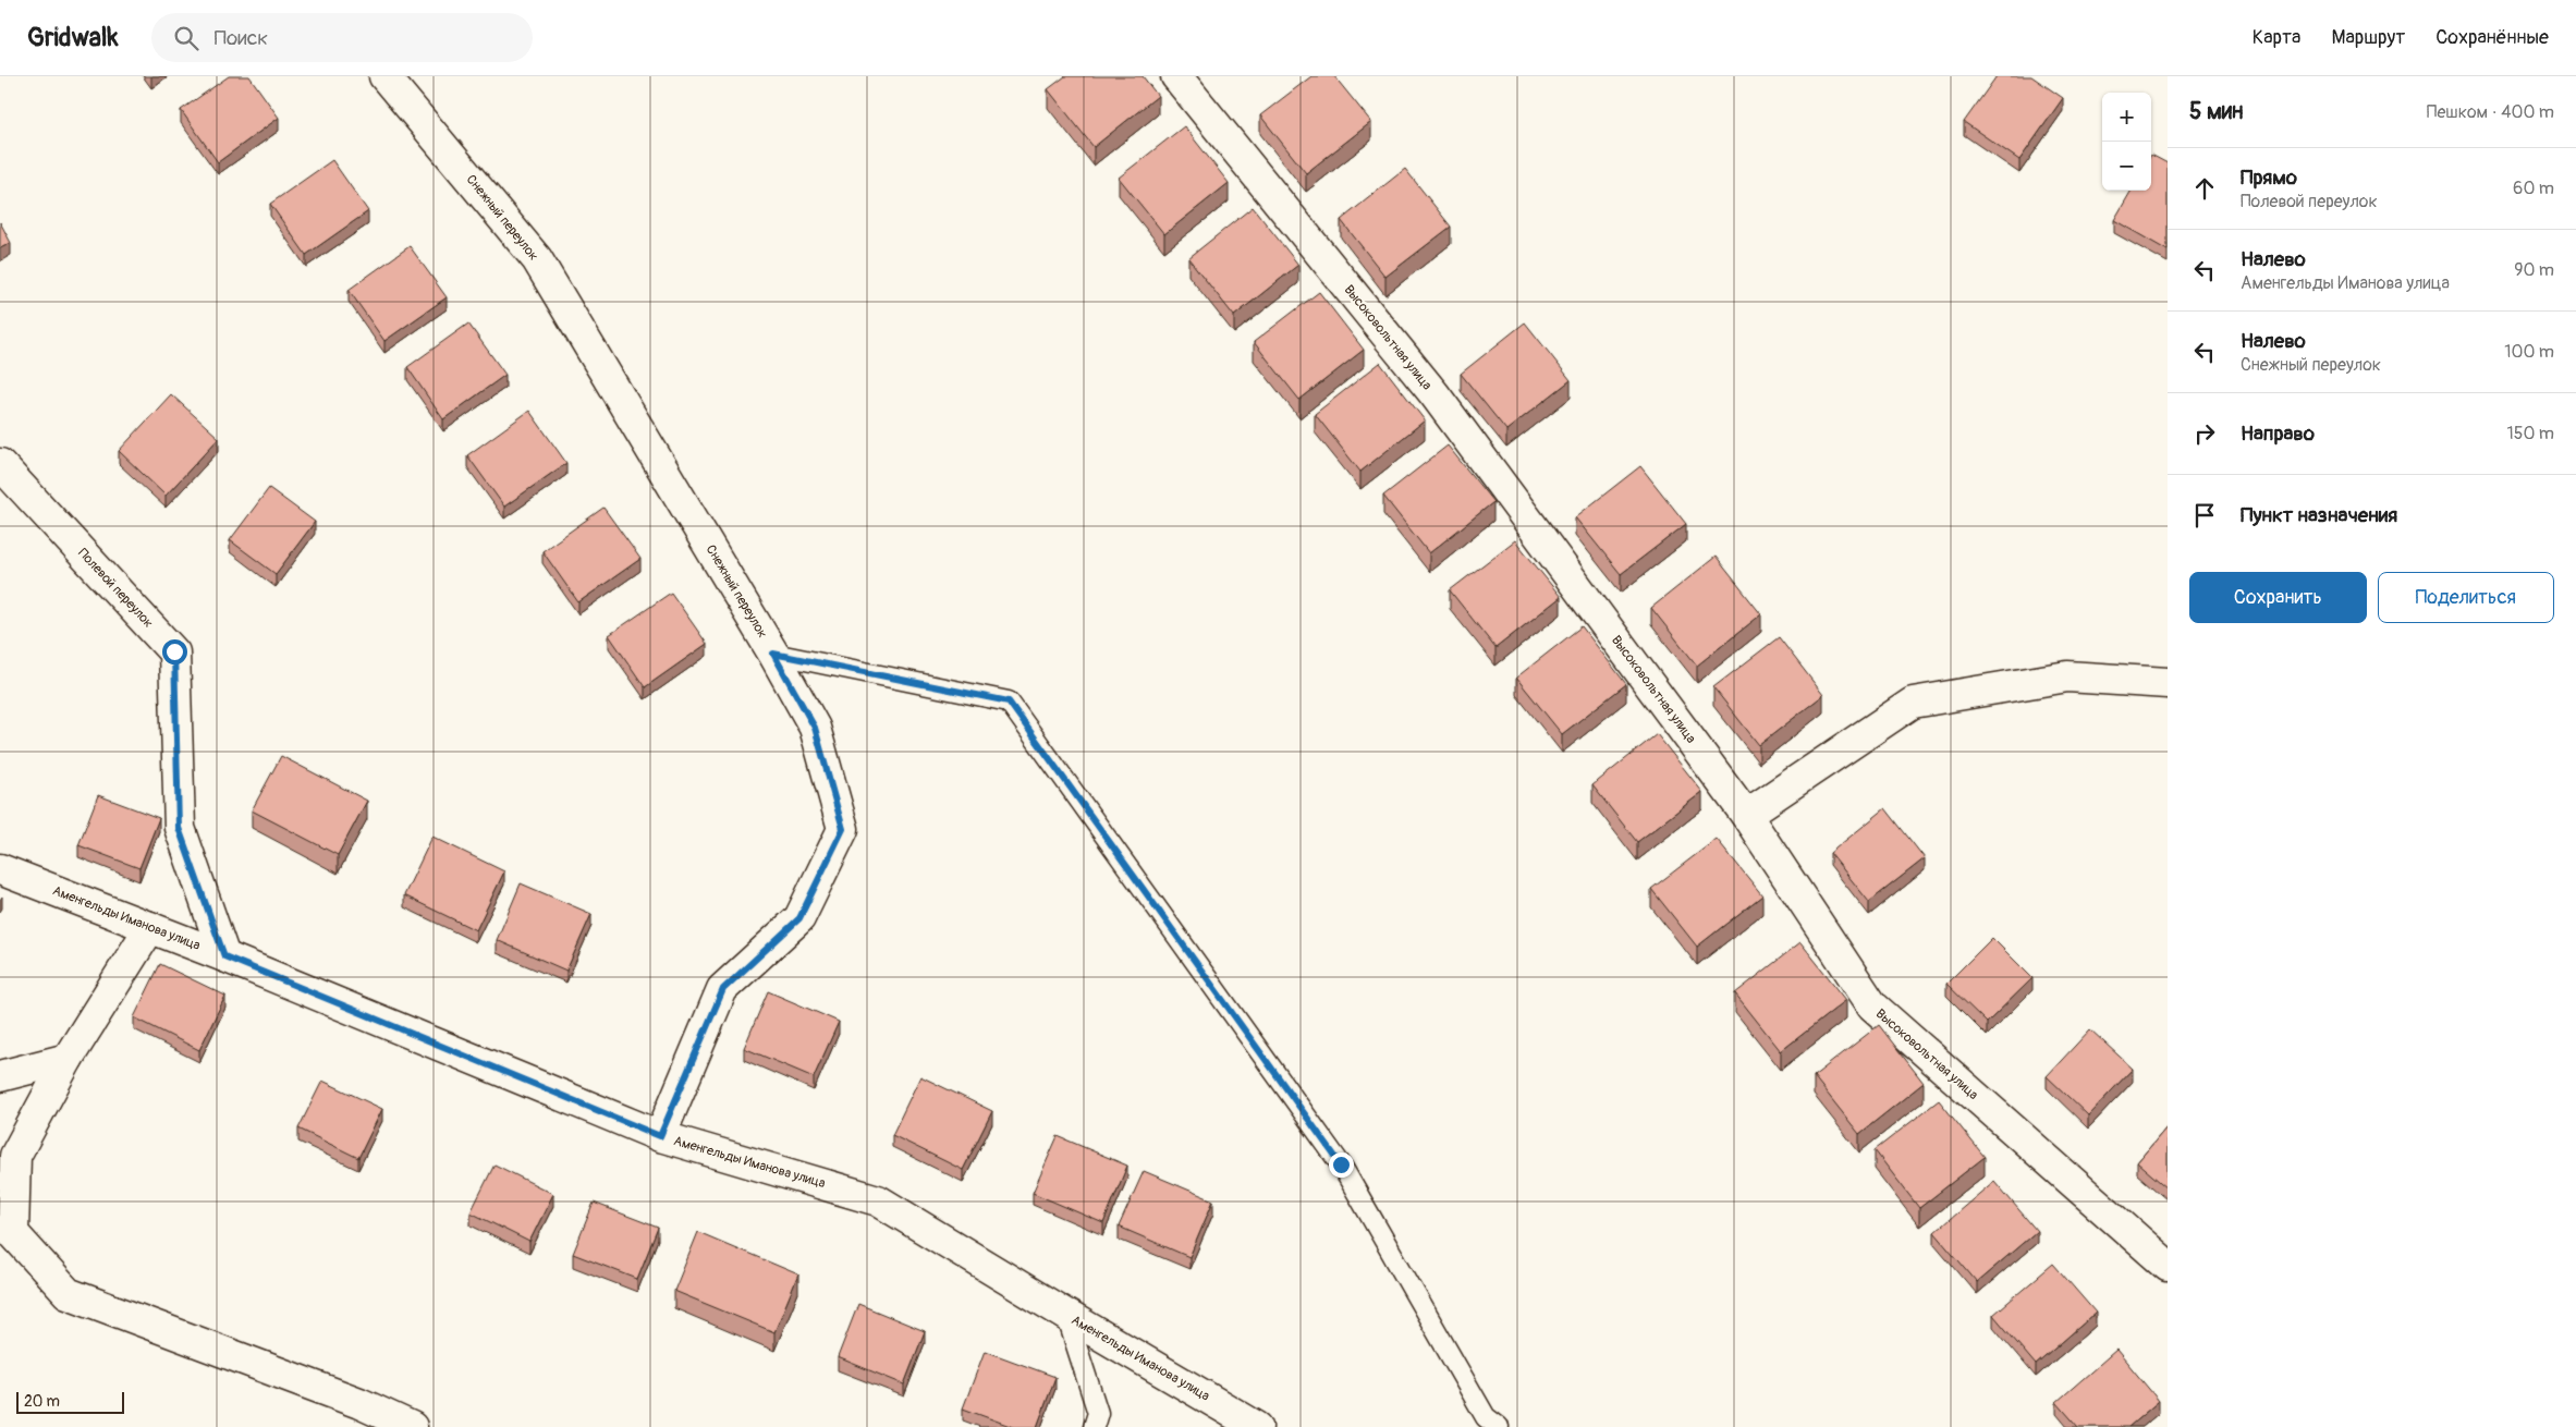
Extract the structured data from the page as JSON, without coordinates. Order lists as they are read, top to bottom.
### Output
{
  "streets": {
    "street": [
      "Снежный переулок",
      "Высоковольтная улица",
      "Полевой переулок",
      "Аменгельды Иманова улица"
    ]
  },
  "crossings": [
    ["Снежный переулок", "Аменгельды Иманова улица"],
    ["Полевой переулок", "Аменгельды Иманова улица"]
  ],
  "scale_bar": "20 m",
  "page": {
    "header": "Gridwalk",
    "search": "Поиск",
    "nav": ["Карта", "Маршрут", "Сохранённые"],
    "heading": ["5 мин", "Пешком · 400 m"],
    "map_buttons": ["+", "−"],
    "list": [
      ["Прямо", "Полевой переулок", "60 m"],
      ["Налево", "Аменгельды Иманова улица", "90 m"],
      ["Налево", "Снежный переулок", "100 m"],
      ["Направо", "150 m"],
      "Пункт назначения"
    ],
    "buttons": ["Сохранить", "Поделиться"],
    "scale": "20 m"
  }
}
